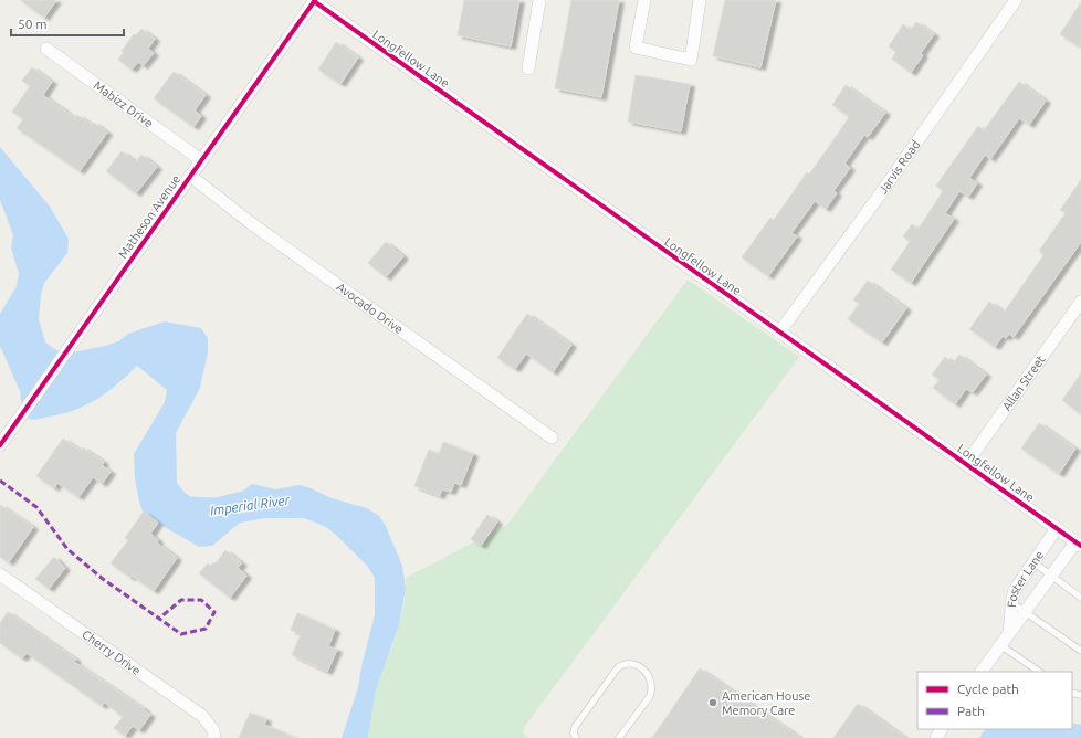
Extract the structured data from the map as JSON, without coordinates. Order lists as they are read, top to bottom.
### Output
{
  "streets": {
    "street": [
      "Longfellow Lane",
      "Mabizz Drive",
      "Jarvis Road",
      "Matheson Avenue",
      "Avocado Drive",
      "Allan Street",
      "Foster Lane",
      "Cherry Drive"
    ]
  },
  "crossings": [
    ["Longfellow Lane", "Jarvis Road"],
    ["Longfellow Lane", "Matheson Avenue"],
    ["Longfellow Lane", "Allan Street"],
    ["Longfellow Lane", "Foster Lane"],
    ["Mabizz Drive", "Matheson Avenue"],
    ["Matheson Avenue", "Avocado Drive"]
  ],
  "water": ["Imperial River"],
  "places": ["American House Memory Care"],
  "legend": ["Cycle path", "Path"],
  "scale_bar": "50 m"
}
